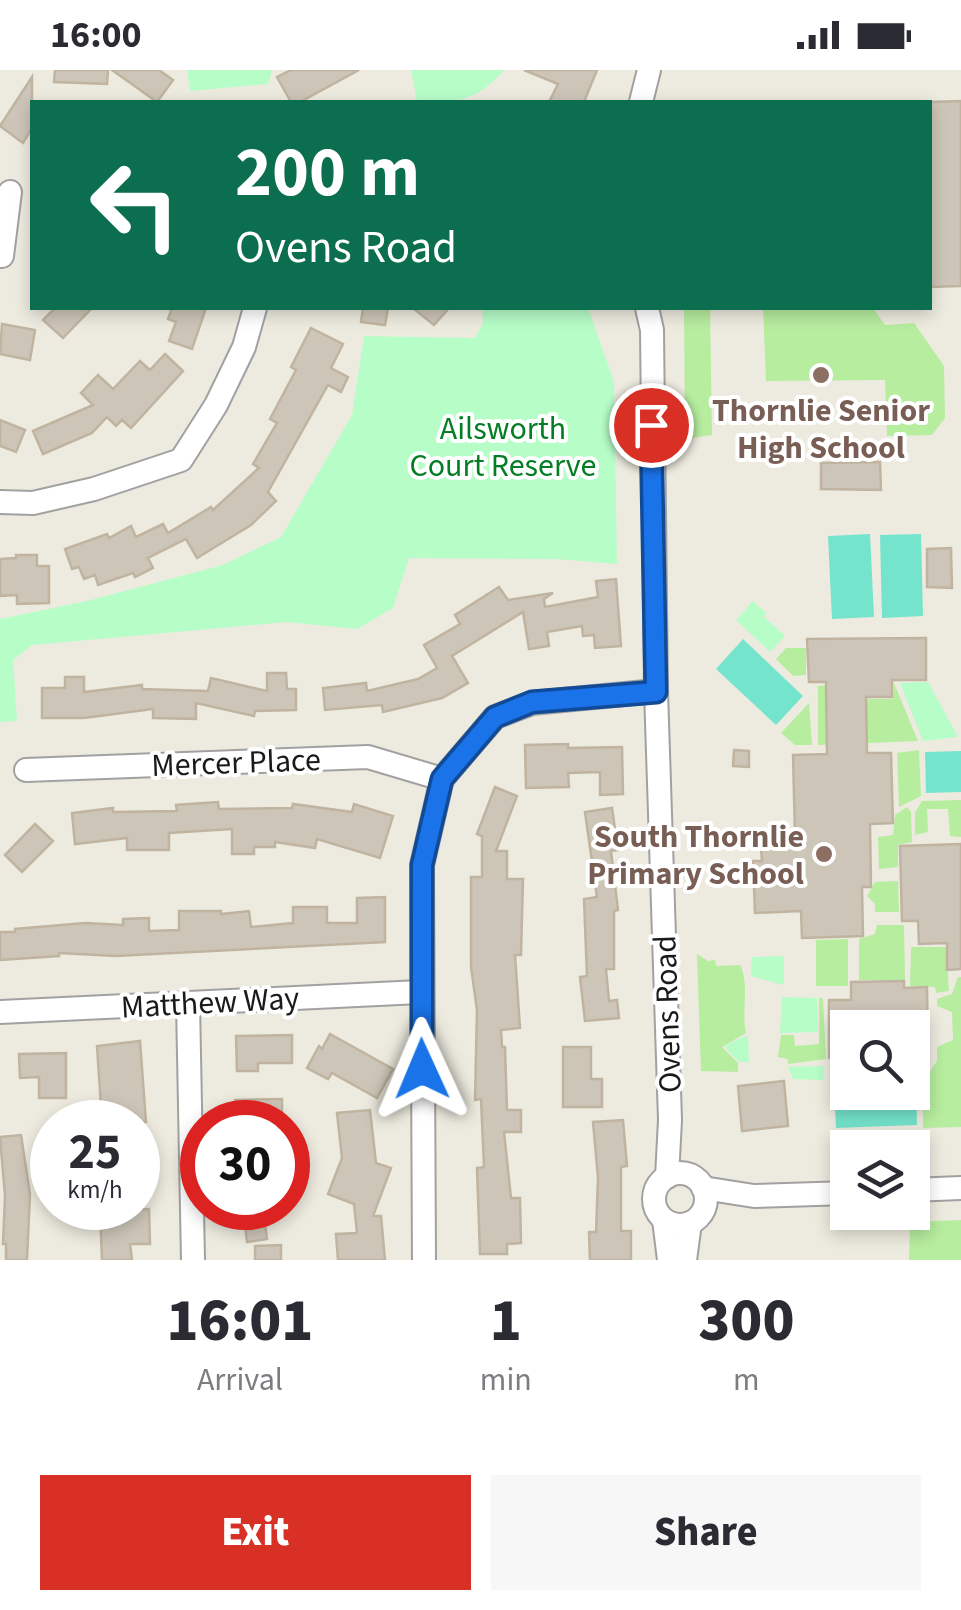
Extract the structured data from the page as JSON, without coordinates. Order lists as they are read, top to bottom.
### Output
{
  "streets": {
    "street": ["Mercer Place", "Matthew Way", "Ovens Road"]
  },
  "parks": ["Ailsworth Court Reserve"],
  "places": ["Thornlie Senior High School", "South Thornlie Primary School"],
  "page": {
    "status": "16:00",
    "turn": ["200 m", "Ovens Road"],
    "speed": "25 km/h",
    "limit": "30",
    "eta": [
      "16:01",
      "Arrival",
      "1",
      "min",
      "300",
      "m"
    ],
    "buttons": ["Exit", "Share"]
  }
}
